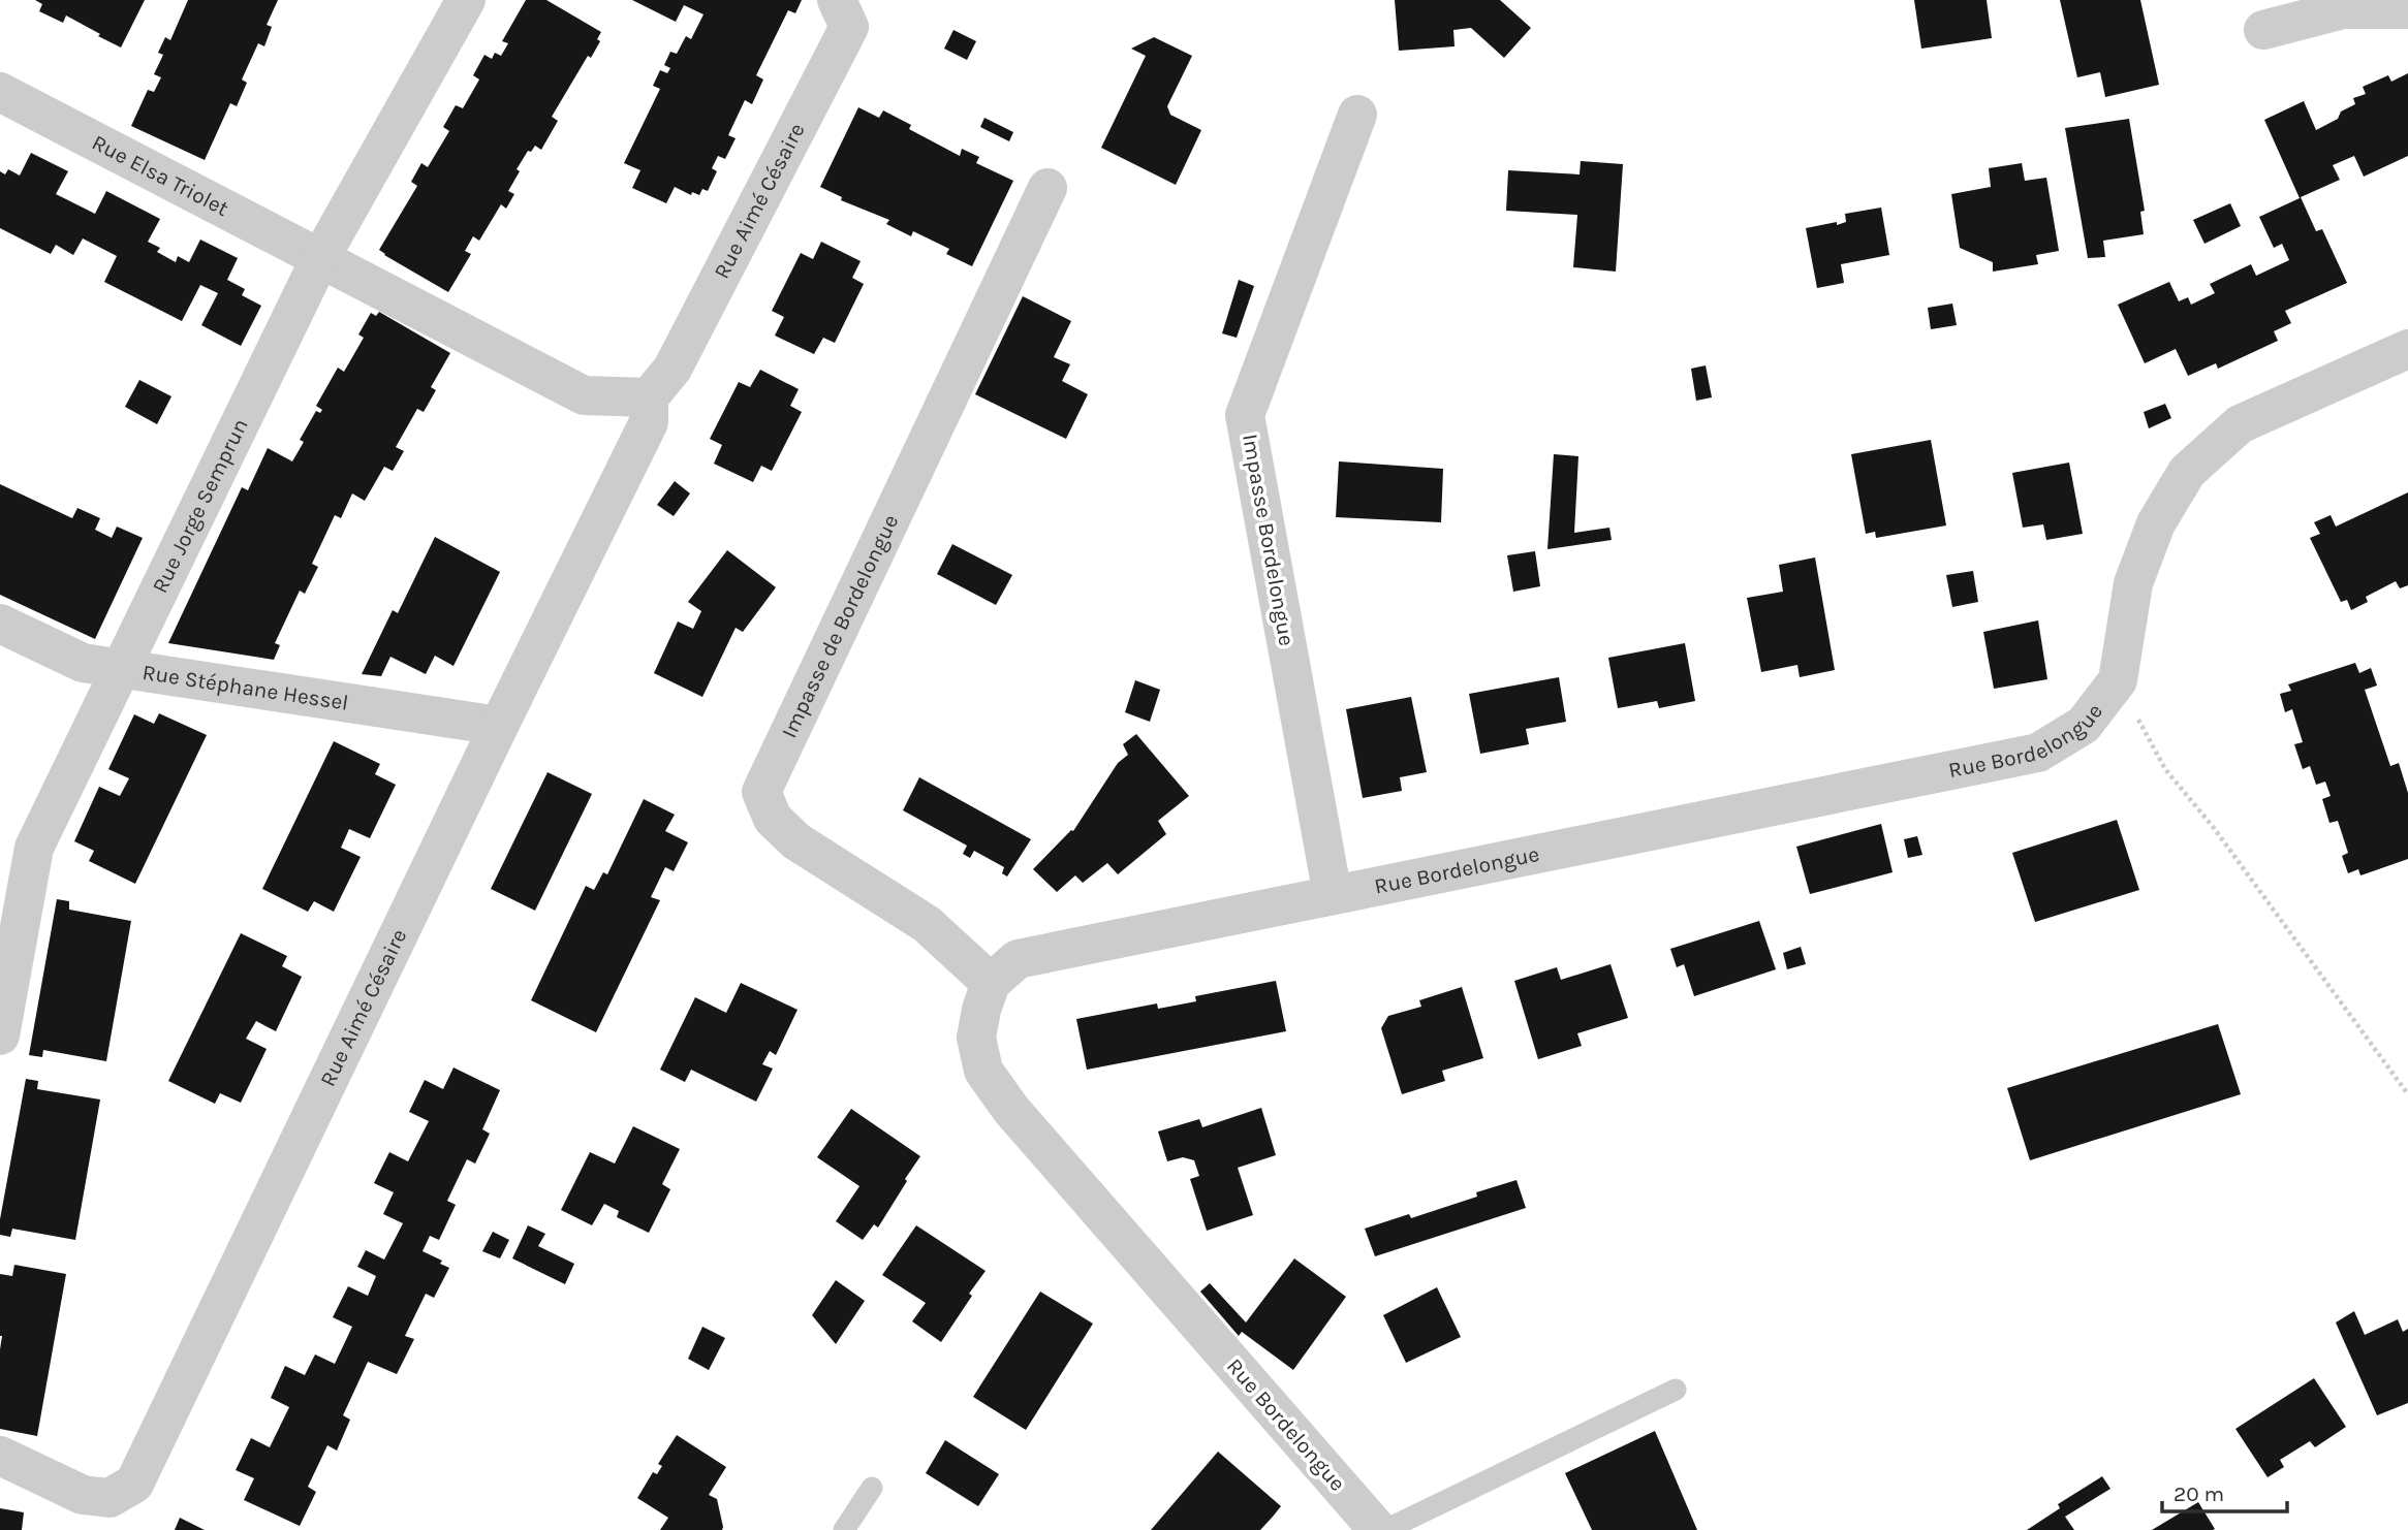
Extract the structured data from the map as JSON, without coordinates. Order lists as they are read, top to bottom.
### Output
{
  "streets": {
    "street": [
      "Rue Elsa Triolet",
      "Rue Aimé Césaire",
      "Rue Jorge Semprun",
      "Impasse Bordelongue",
      "Impasse de Bordelongue",
      "Rue Stéphane Hessel",
      "Rue Bordelongue"
    ]
  },
  "crossings": [
    ["Rue Elsa Triolet", "Rue Jorge Semprun"],
    ["Rue Aimé Césaire", "Rue Stéphane Hessel"],
    ["Rue Jorge Semprun", "Rue Stéphane Hessel"],
    ["Impasse Bordelongue", "Rue Bordelongue"],
    ["Impasse de Bordelongue", "Rue Bordelongue"]
  ],
  "scale_bar": "20 m"
}
